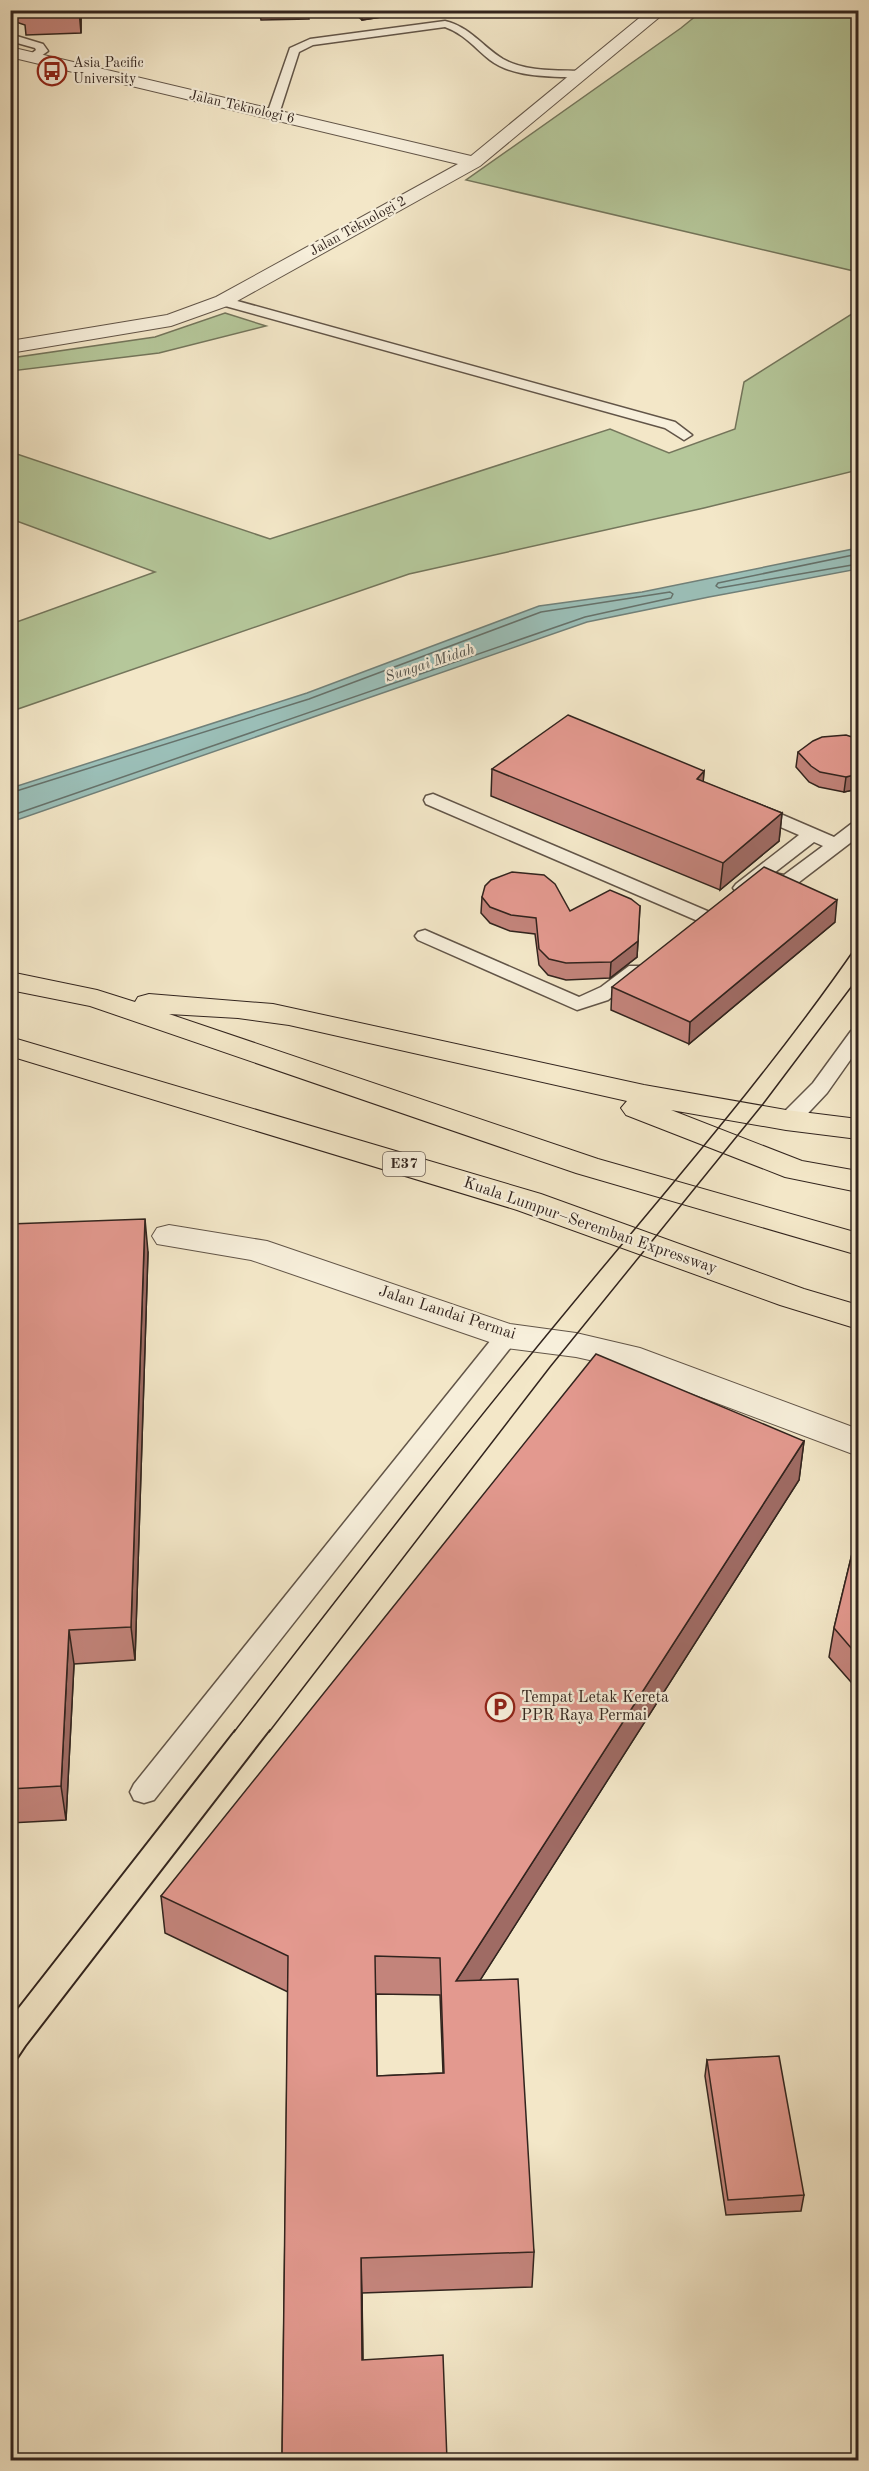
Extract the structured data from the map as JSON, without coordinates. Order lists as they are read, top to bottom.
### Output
{
  "streets": {
    "highway": ["E37", "Kuala Lumpur–Seremban Expressway"],
    "street": ["Jalan Teknologi 6", "Jalan Teknologi 2", "Jalan Landai Permai"]
  },
  "crossings": [
    ["Jalan Teknologi 6", "Jalan Teknologi 2"]
  ],
  "water": ["Sungai Midah"],
  "places": {
    "bus stop": ["Asia Pacific University"],
    "parking": ["Tempat Letak Kereta PPR Raya Permai"]
  }
}
